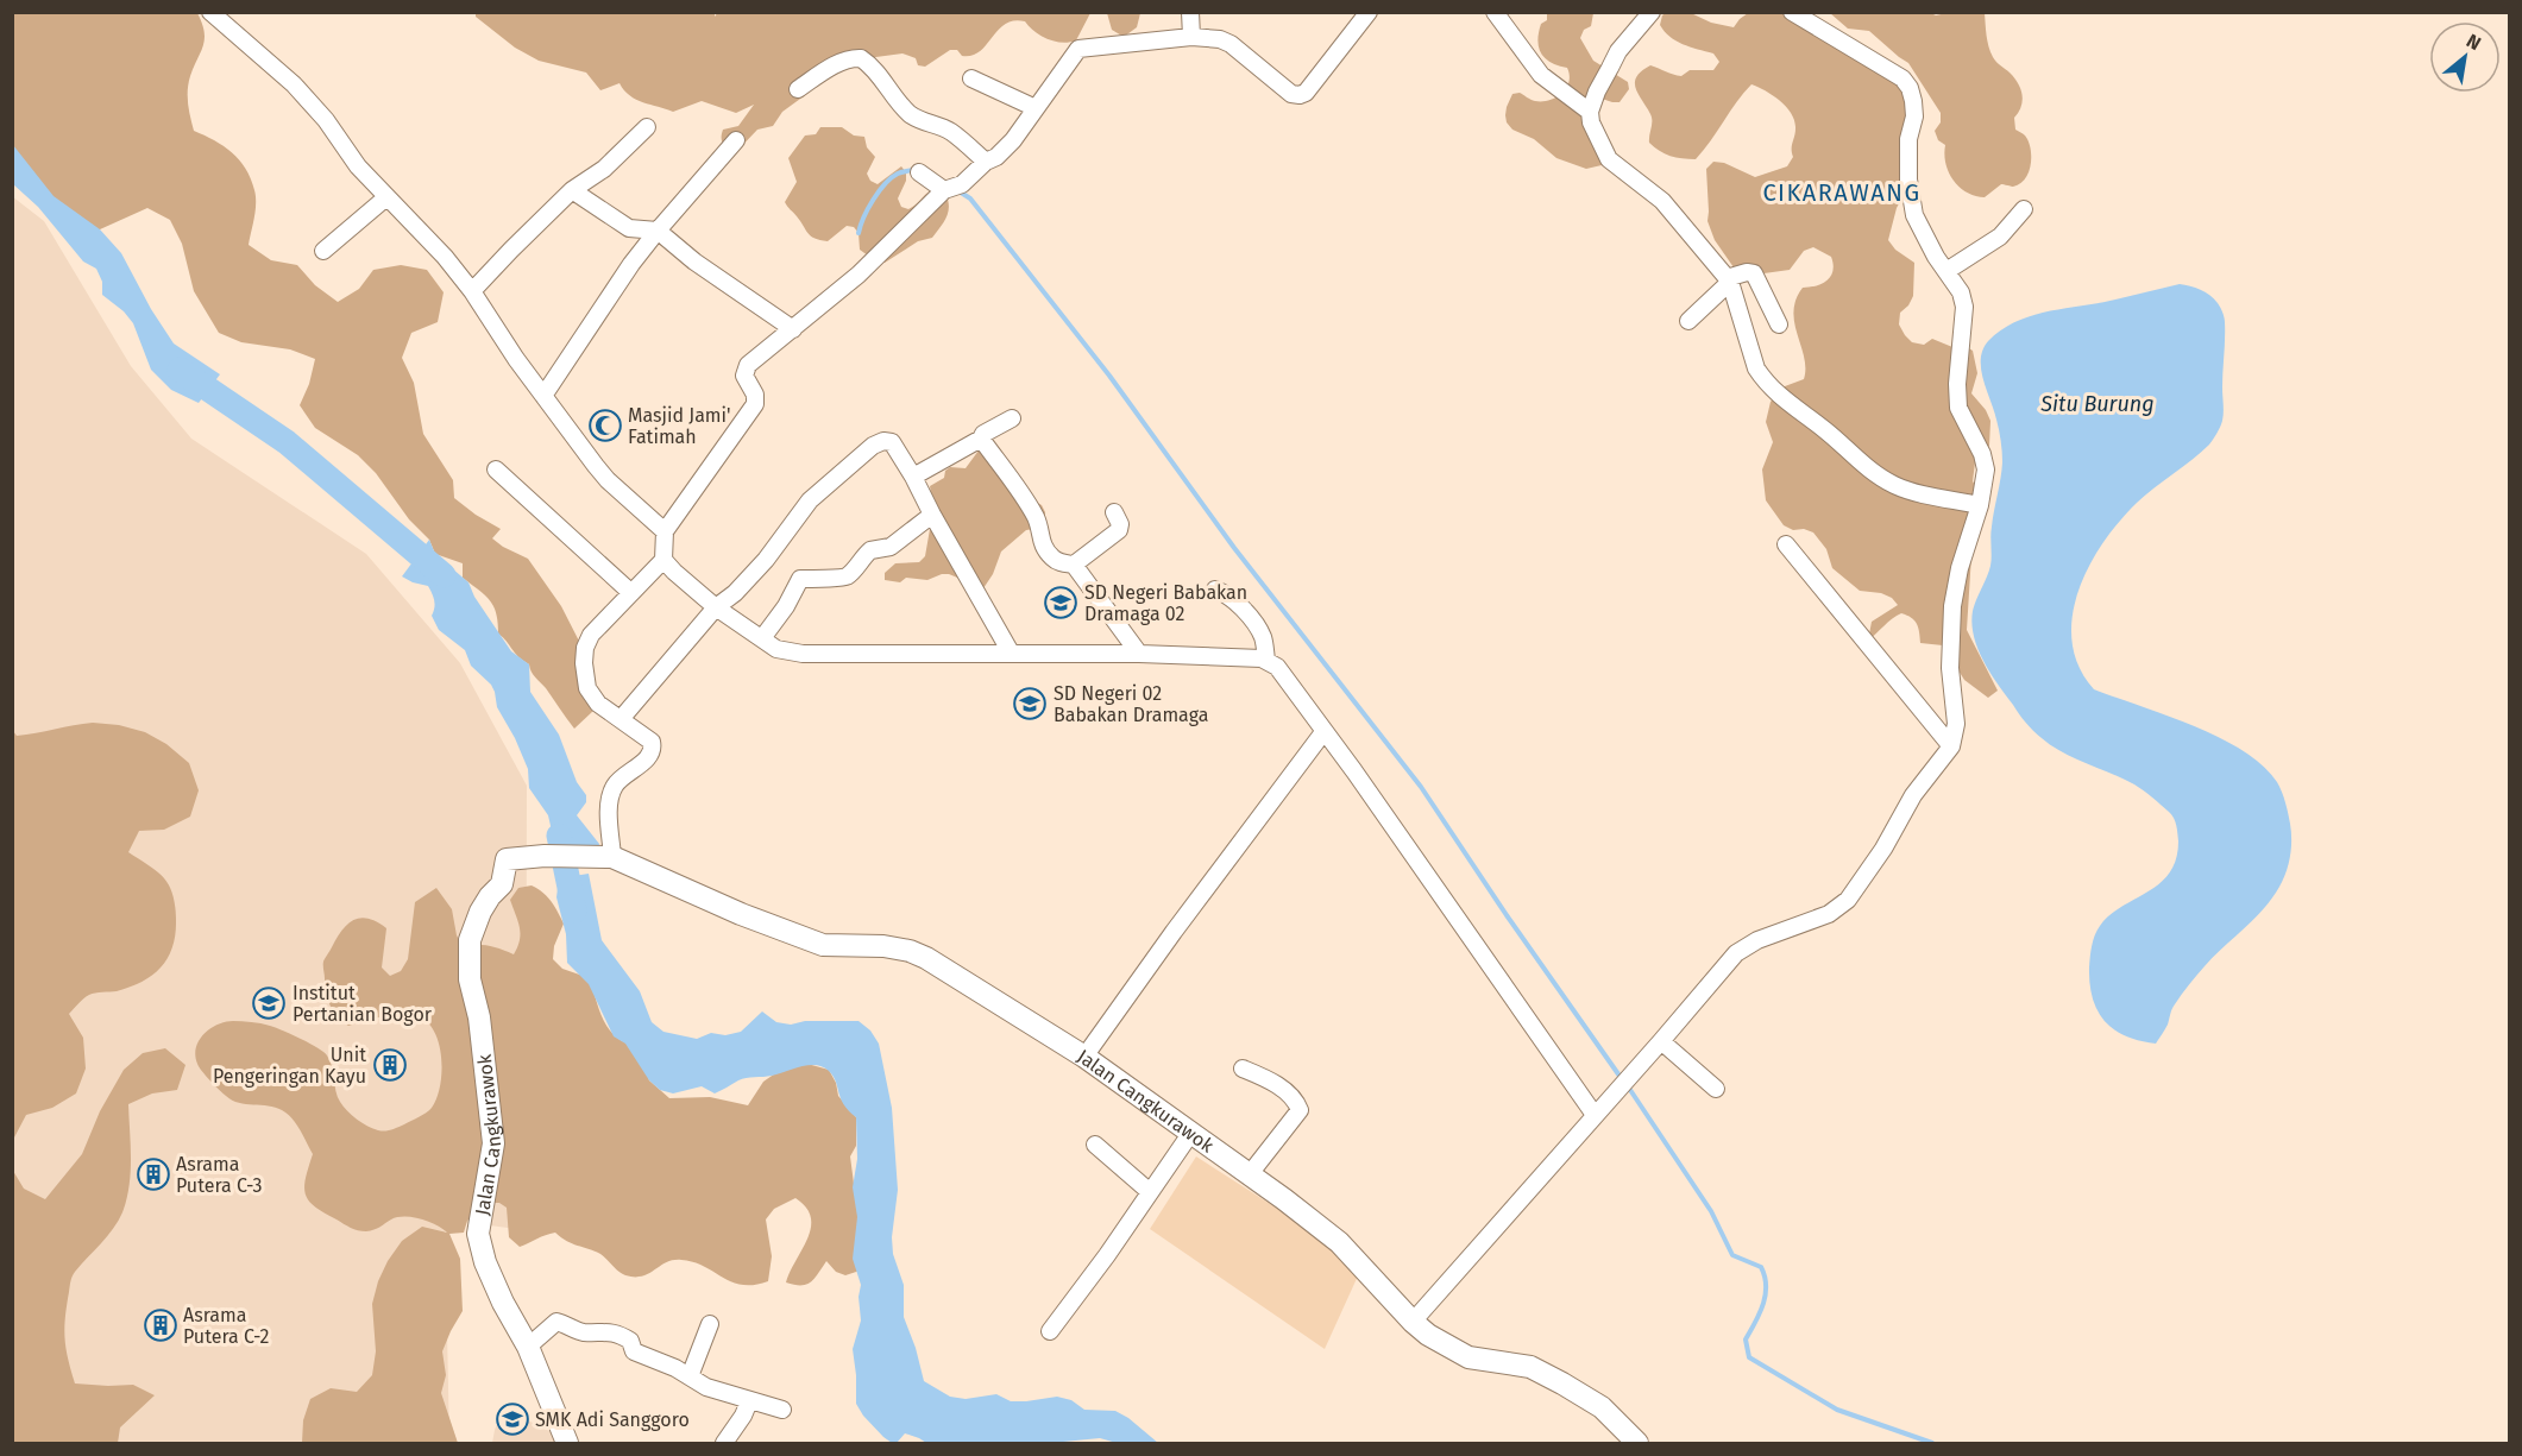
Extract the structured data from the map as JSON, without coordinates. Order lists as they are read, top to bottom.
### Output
{
  "streets": {
    "street": ["Jalan Cangkurawok"]
  },
  "districts": ["CIKARAWANG"],
  "water": ["Situ Burung"],
  "places": {
    "mosque": ["Masjid Jami' Fatimah"],
    "school or university": [
      "SD Negeri Babakan Dramaga 02",
      "SD Negeri 02 Babakan Dramaga",
      "Institut Pertanian Bogor",
      "SMK Adi Sanggoro"
    ],
    "building": ["Unit Pengeringan Kayu", "Asrama Putera C-3", "Asrama Putera C-2"]
  },
  "north": "top right"
}
